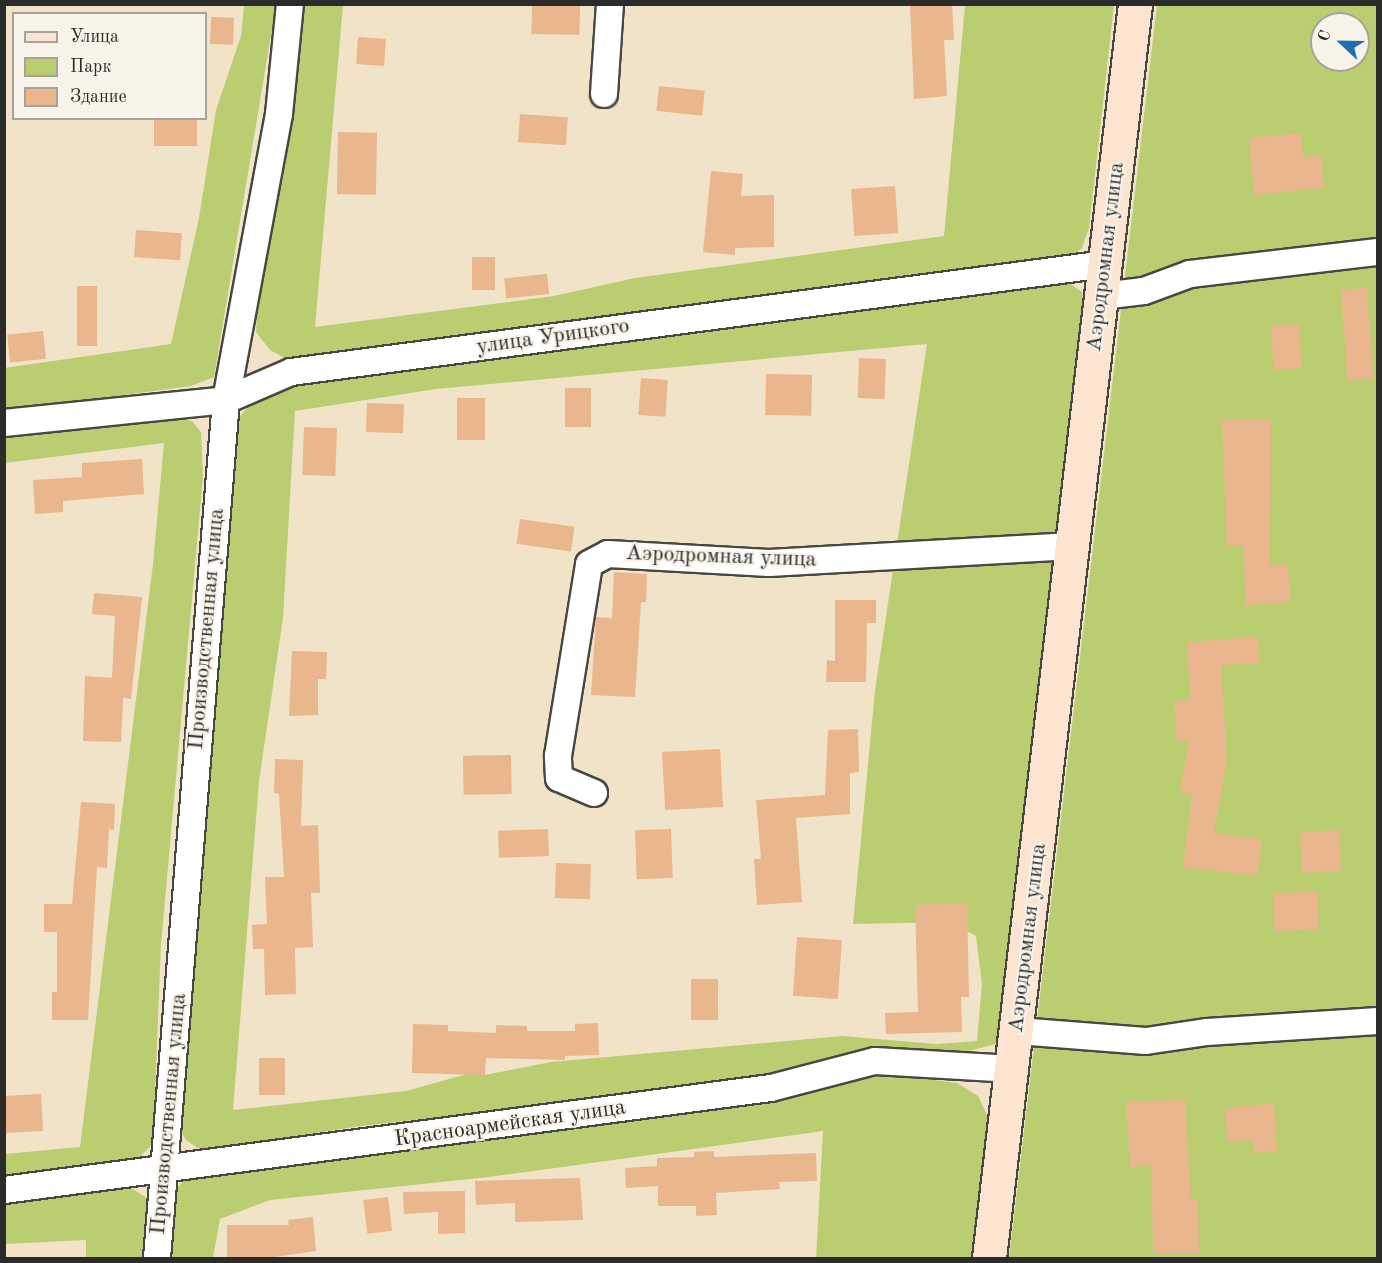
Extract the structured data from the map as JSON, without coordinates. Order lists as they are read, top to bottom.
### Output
{
  "streets": {
    "street": [
      "Аэродромная улица",
      "улица Урицкого",
      "Производственная улица",
      "Красноармейская улица"
    ]
  },
  "crossings": [
    ["Аэродромная улица", "улица Урицкого"],
    ["Аэродромная улица", "Красноармейская улица"],
    ["улица Урицкого", "Производственная улица"],
    ["Производственная улица", "Красноармейская улица"]
  ],
  "legend": ["Улица", "Парк", "Здание"],
  "north": "left"
}
